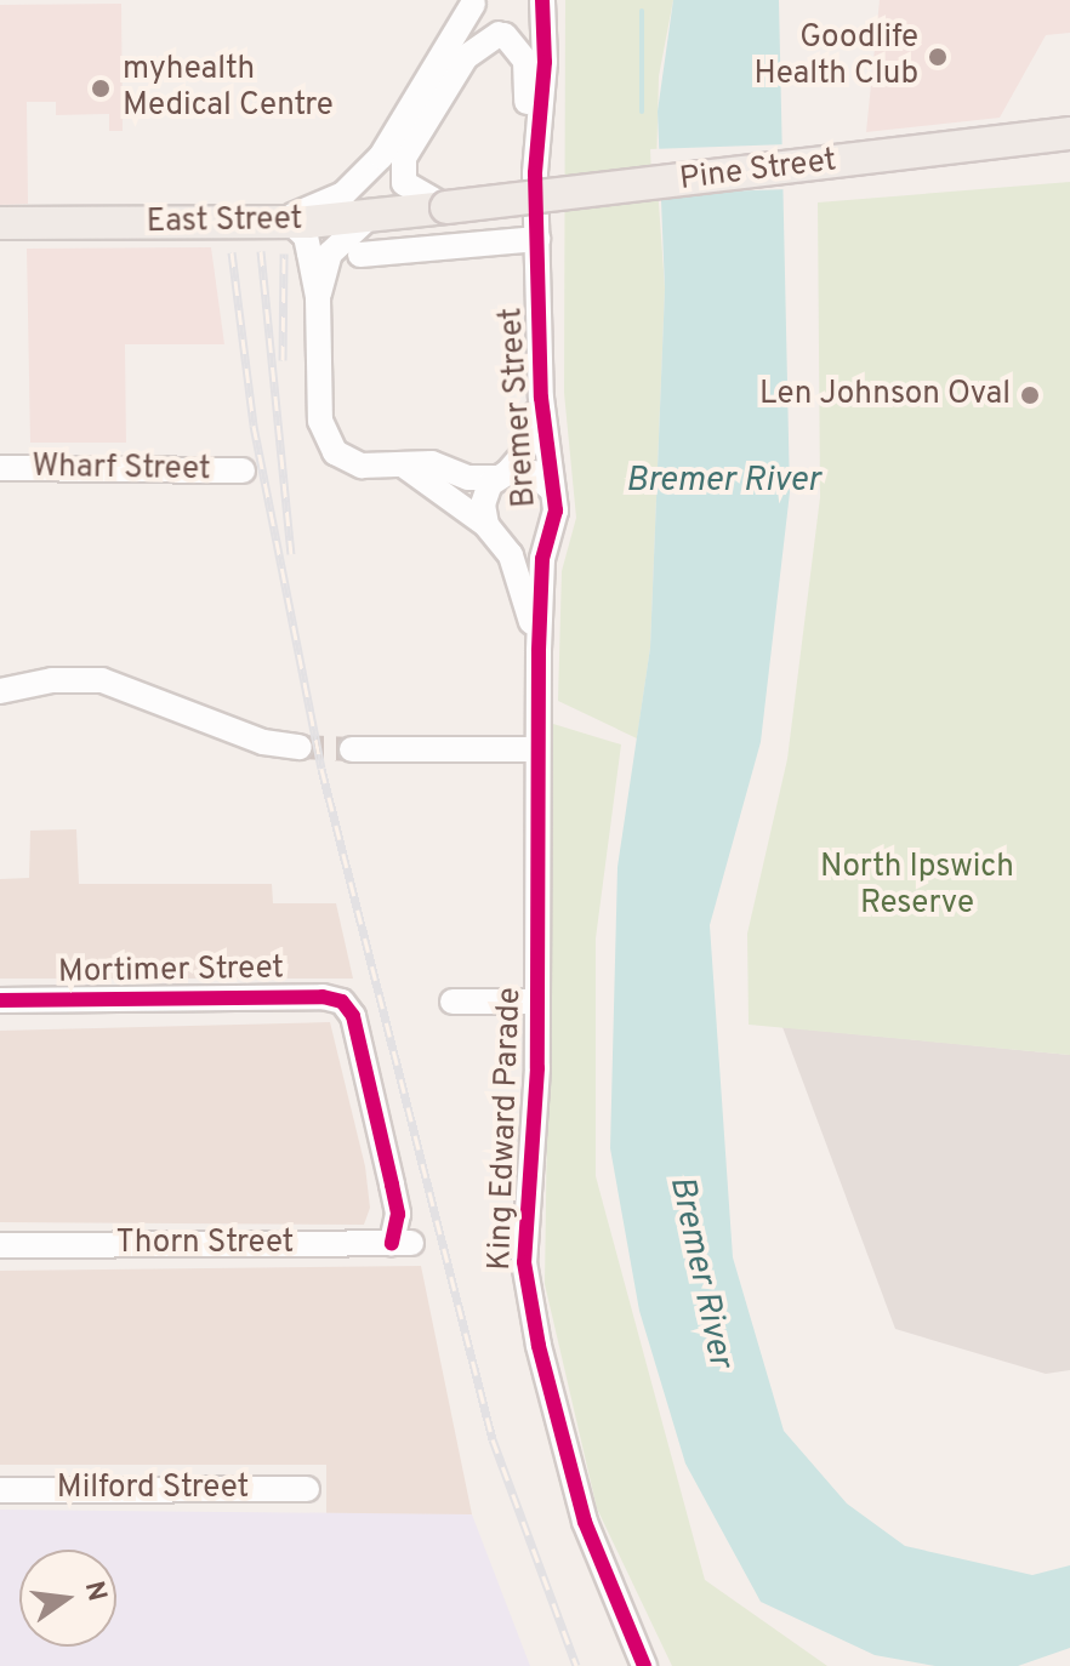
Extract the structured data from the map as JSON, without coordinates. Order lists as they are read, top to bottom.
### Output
{
  "streets": {
    "main road": ["Pine Street", "East Street"],
    "street": [
      "Bremer Street",
      "Wharf Street",
      "Mortimer Street",
      "King Edward Parade",
      "Thorn Street",
      "Milford Street"
    ]
  },
  "crossings": [
    ["Pine Street", "East Street"],
    ["Bremer Street", "King Edward Parade"],
    ["Mortimer Street", "Thorn Street"]
  ],
  "water": ["Bremer River"],
  "parks": ["North Ipswich Reserve"],
  "places": ["Goodlife Health Club", "myhealth Medical Centre", "Len Johnson Oval"],
  "north": "right"
}
